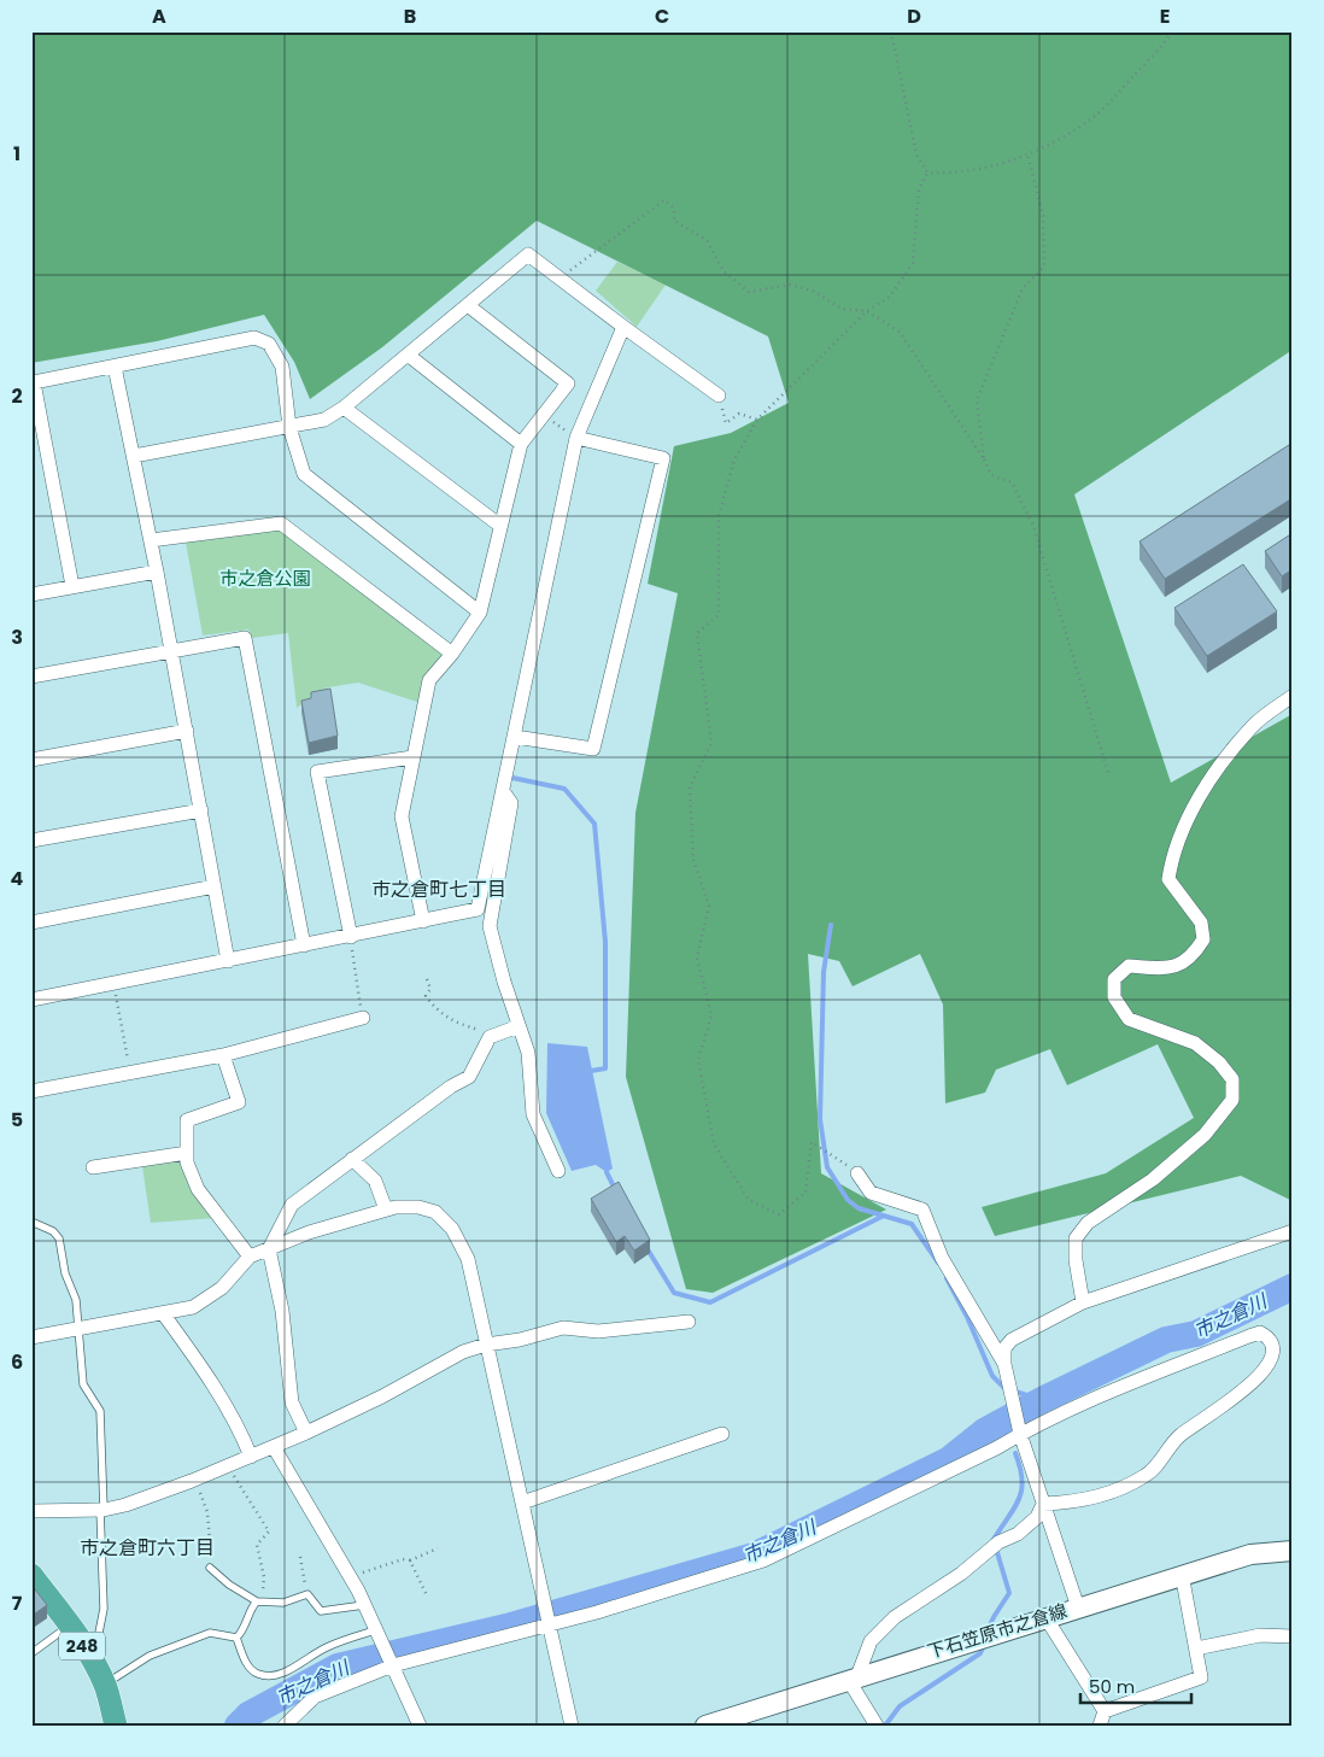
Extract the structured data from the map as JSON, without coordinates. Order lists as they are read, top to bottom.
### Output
{
  "streets": {
    "highway": ["248"],
    "main road": ["下石笠原市之倉線"]
  },
  "districts": ["市之倉町七丁目", "市之倉町六丁目"],
  "water": ["市之倉川"],
  "parks": ["市之倉公園"],
  "scale_bar": "50 m",
  "grid": {
    "columns": [
      "A",
      "B",
      "C",
      "D",
      "E"
    ],
    "rows": [
      "1",
      "2",
      "3",
      "4",
      "5",
      "6",
      "7"
    ]
  }
}
